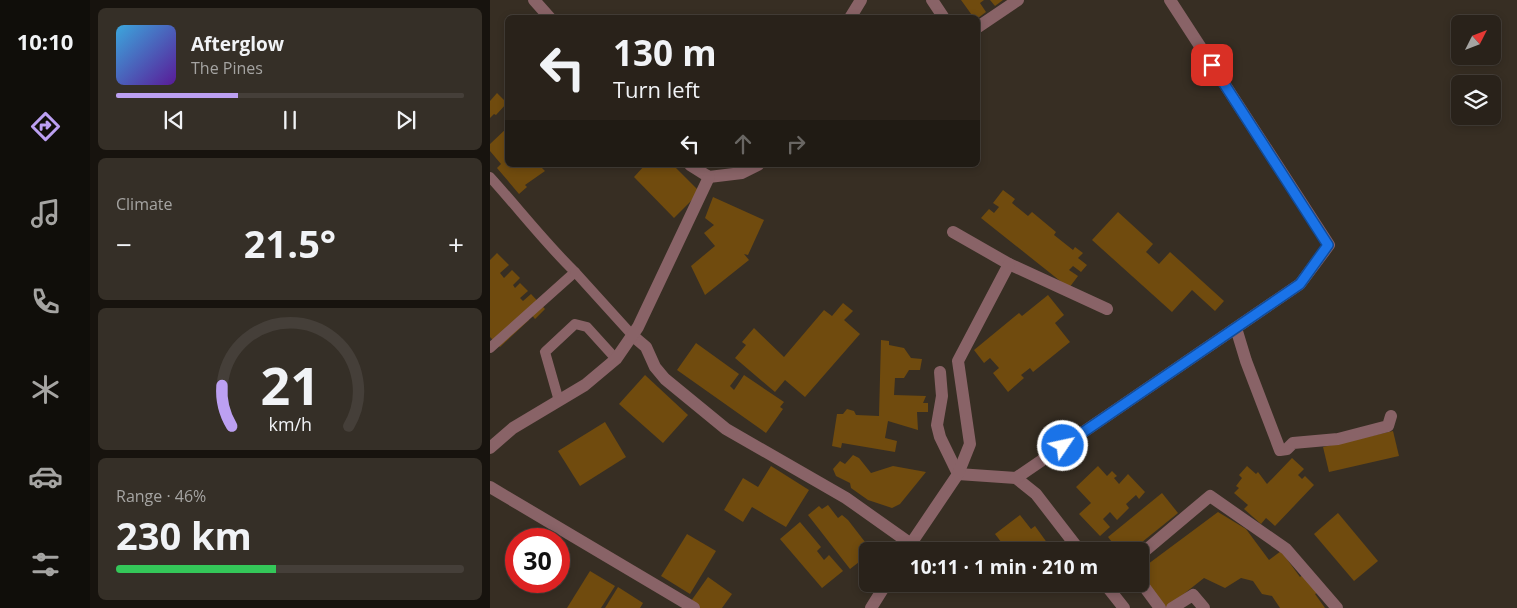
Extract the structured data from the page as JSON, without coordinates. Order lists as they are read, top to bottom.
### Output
{
  "north": "top right",
  "page": {
    "tabs": "10:10",
    "turn": ["130 m", "Turn left"],
    "song": ["Afterglow", "The Pines"],
    "tile": [
      "Climate",
      ["Range · 46%", "230 km"]
    ],
    "heat": ["−", "21.5°", "+"],
    "limit": "30",
    "trip": "10:11 · 1 min · 210 m",
    "gauge": ["21", "km/h"]
  }
}
